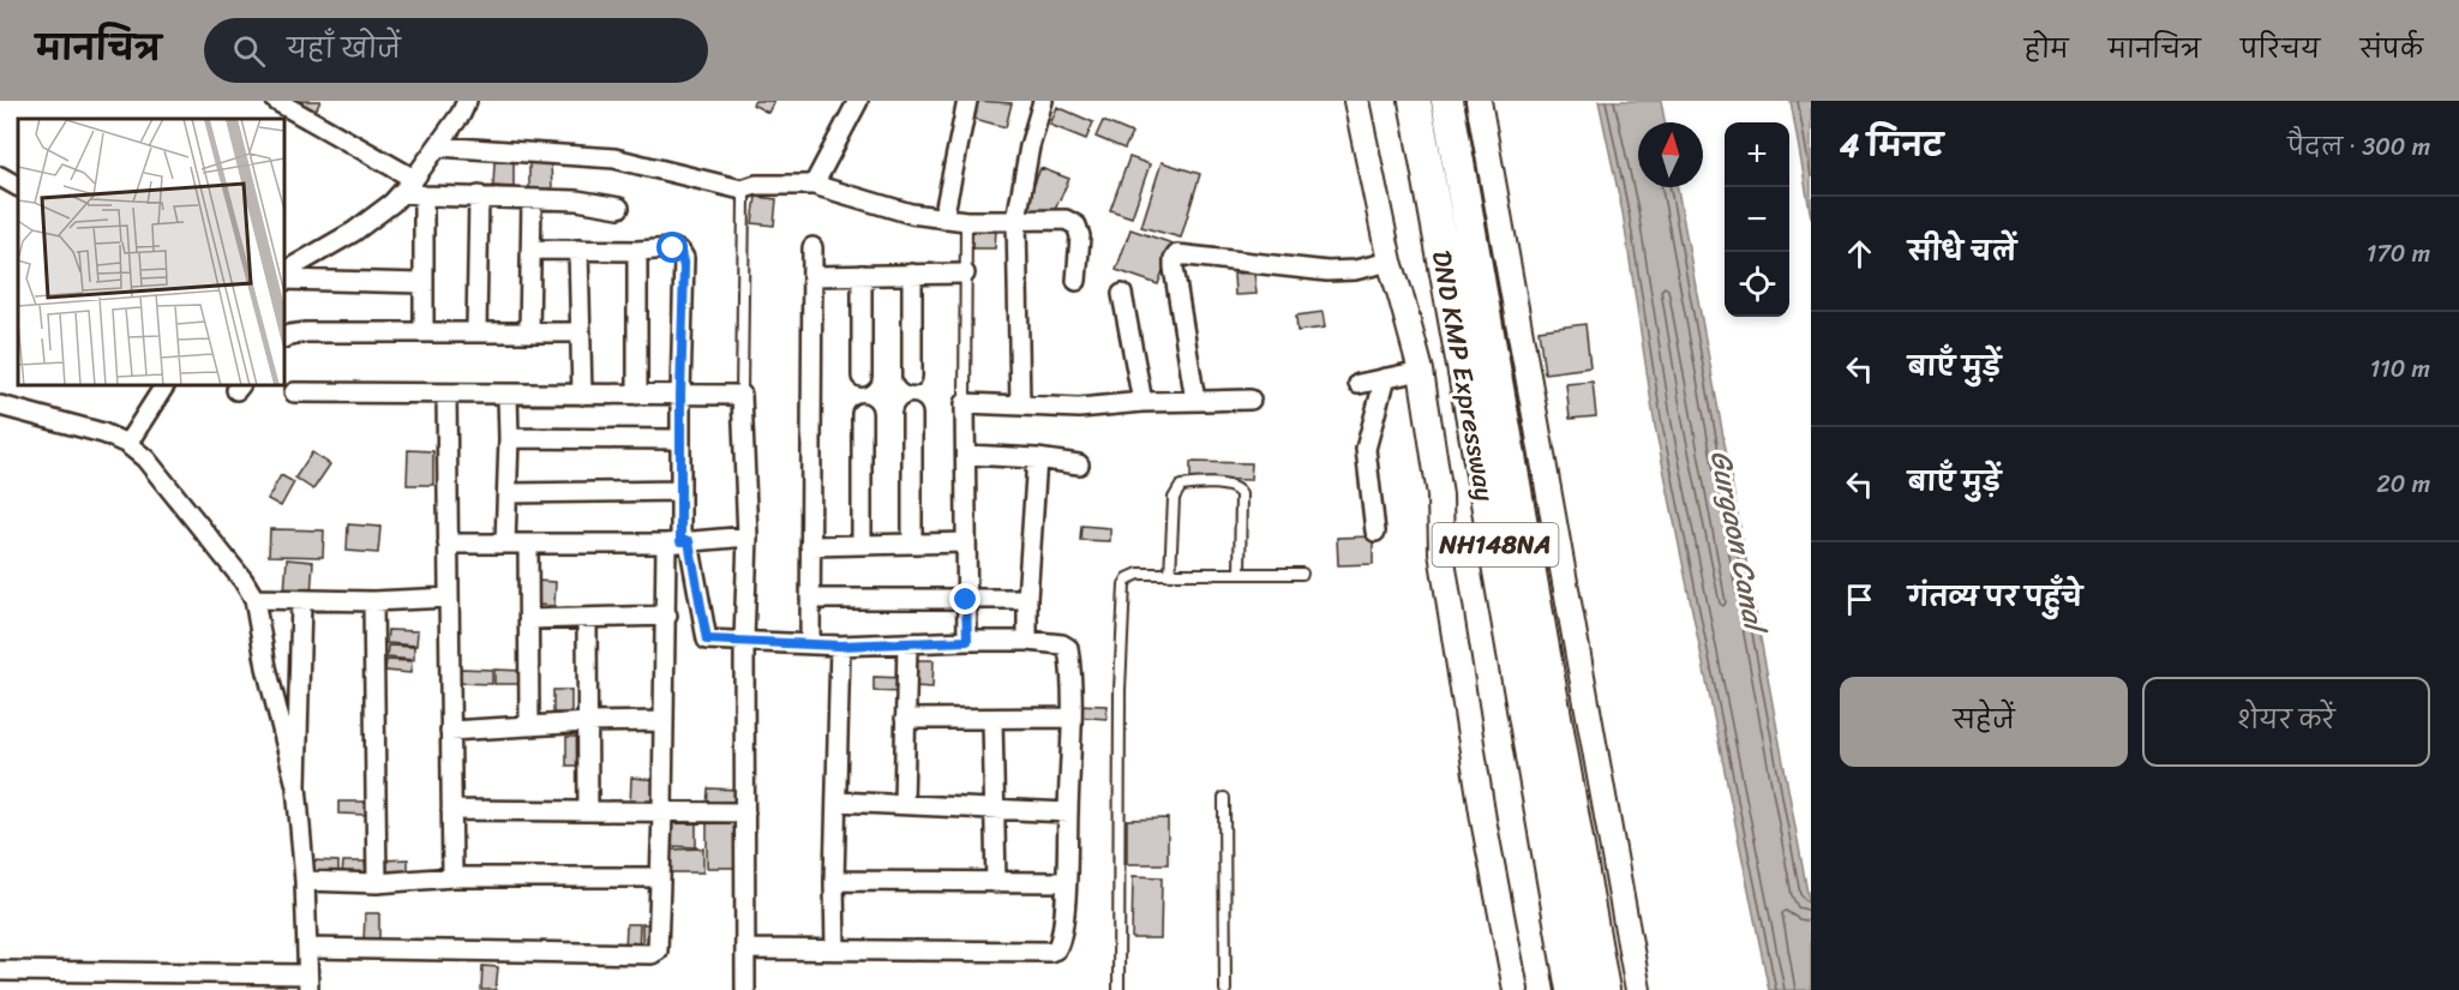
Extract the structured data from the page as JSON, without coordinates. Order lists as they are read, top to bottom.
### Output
{
  "streets": {
    "highway": ["DND KMP Expressway", "NH148NA"]
  },
  "water": ["Gurgaon Canal"],
  "north": "top",
  "page": {
    "header": "मानचित्र",
    "search": "यहाँ खोजें",
    "nav": [
      "होम",
      "मानचित्र",
      "परिचय",
      "संपर्क"
    ],
    "heading": ["4 मिनट", "पैदल · 300 m"],
    "map_buttons": ["+", "−"],
    "list": [
      ["सीधे चलें", "170 m"],
      ["बाएँ मुड़ें", "110 m"],
      ["बाएँ मुड़ें", "20 m"],
      "गंतव्य पर पहुँचे"
    ],
    "buttons": ["सहेजें", "शेयर करें"]
  }
}
